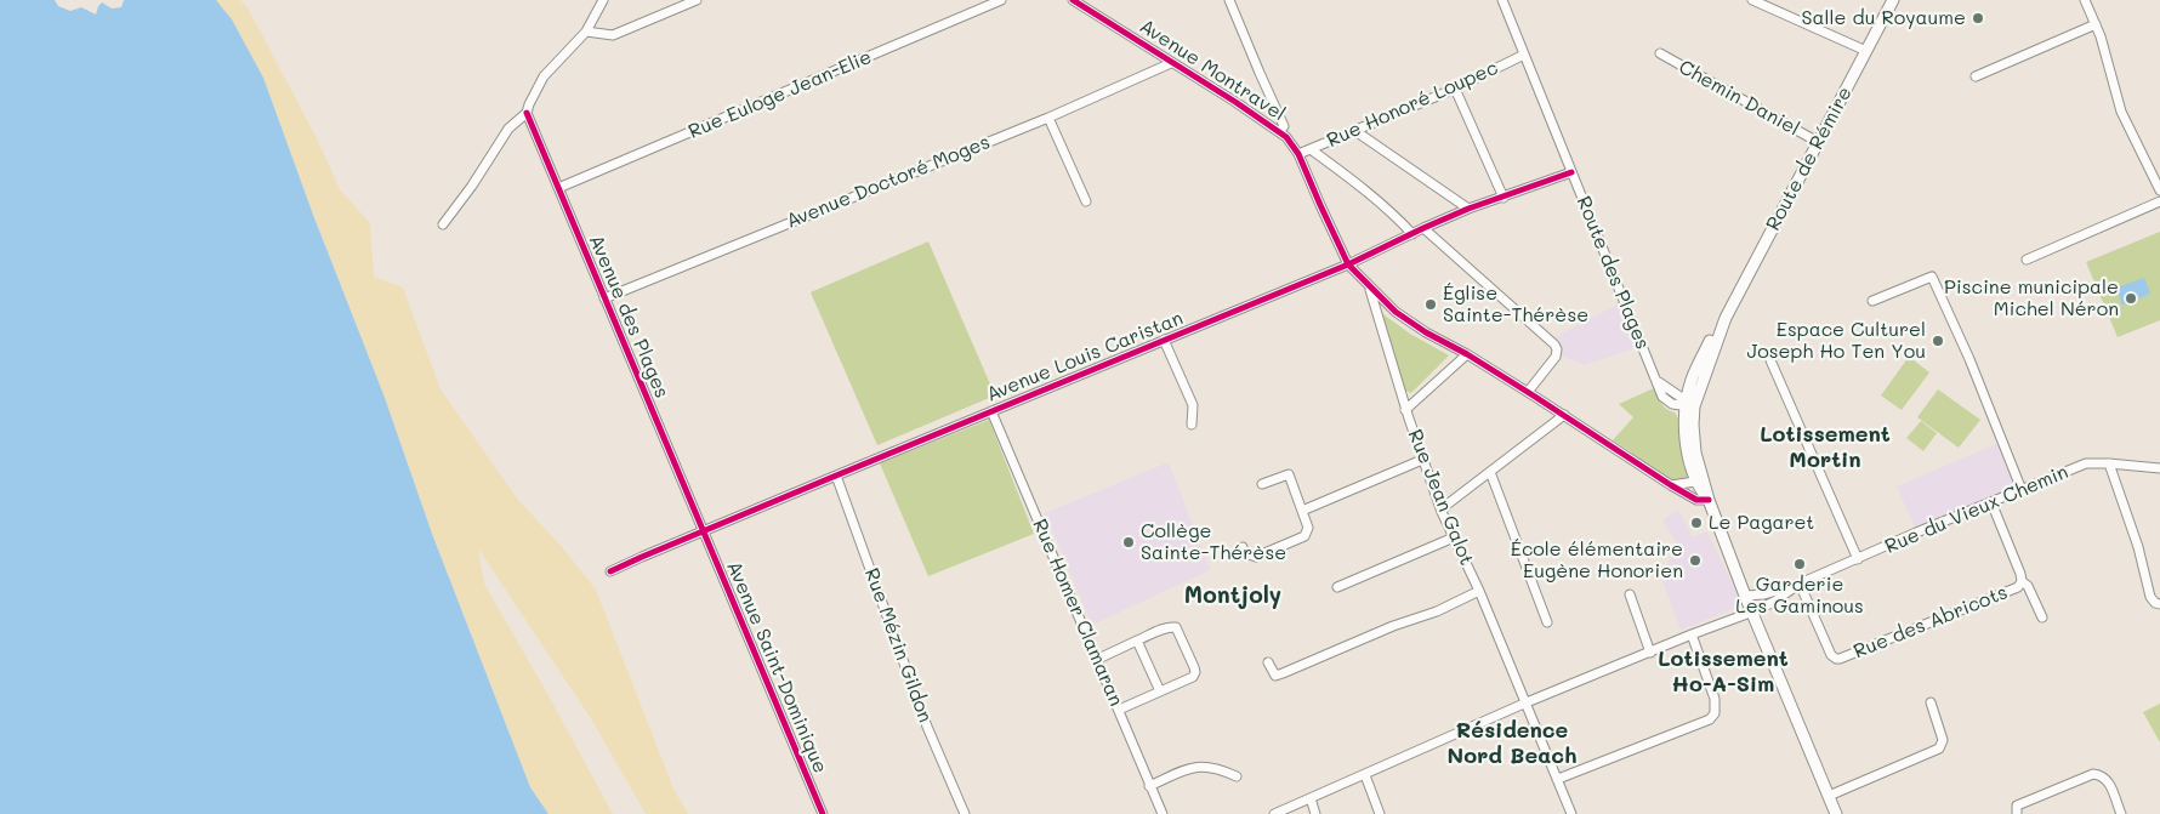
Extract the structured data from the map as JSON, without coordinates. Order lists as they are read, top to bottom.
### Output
{
  "streets": {
    "main road": ["Route de Rémire"],
    "street": [
      "Avenue Montravel",
      "Rue Euloge Jean-Elie",
      "Chemin Daniel",
      "Rue Honoré Loupec",
      "Avenue Doctoré Moges",
      "Route des Plages",
      "Avenue des Plages",
      "Avenue Louis Caristan",
      "Rue Jean Galot",
      "Rue du Vieux Chemin",
      "Rue Homer Clamaran",
      "Rue des Abricots",
      "Rue Mézin Gildon",
      "Avenue Saint-Dominique"
    ]
  },
  "crossings": [
    ["Avenue Montravel", "Rue Honoré Loupec"],
    ["Avenue Montravel", "Route de Rémire"],
    ["Avenue Montravel", "Avenue Doctoré Moges"],
    ["Avenue Montravel", "Avenue Louis Caristan"],
    ["Avenue Montravel", "Rue Jean Galot"],
    ["Rue Euloge Jean-Elie", "Avenue des Plages"],
    ["Chemin Daniel", "Route de Rémire"],
    ["Rue Honoré Loupec", "Route des Plages"],
    ["Route de Rémire", "Route des Plages"],
    ["Avenue Doctoré Moges", "Avenue des Plages"],
    ["Route des Plages", "Avenue Louis Caristan"],
    ["Avenue des Plages", "Avenue Louis Caristan"],
    ["Avenue des Plages", "Avenue Saint-Dominique"],
    ["Avenue Louis Caristan", "Rue Homer Clamaran"],
    ["Avenue Louis Caristan", "Rue Mézin Gildon"],
    ["Avenue Louis Caristan", "Avenue Saint-Dominique"],
    ["Rue Jean Galot", "Rue du Vieux Chemin"],
    ["Rue du Vieux Chemin", "Rue des Abricots"]
  ],
  "districts": [
    "Lotissement Mortin",
    "Montjoly",
    "Lotissement Ho-A-Sim",
    "Résidence Nord Beach"
  ],
  "places": [
    "Salle du Royaume",
    "Piscine municipale Michel Néron",
    "Église Sainte-Thérèse",
    "Espace Culturel Joseph Ho Ten You",
    "Le Pagaret",
    "Collège Sainte-Thérèse",
    "École élémentaire Eugène Honorien",
    "Garderie Les Gaminous"
  ]
}
